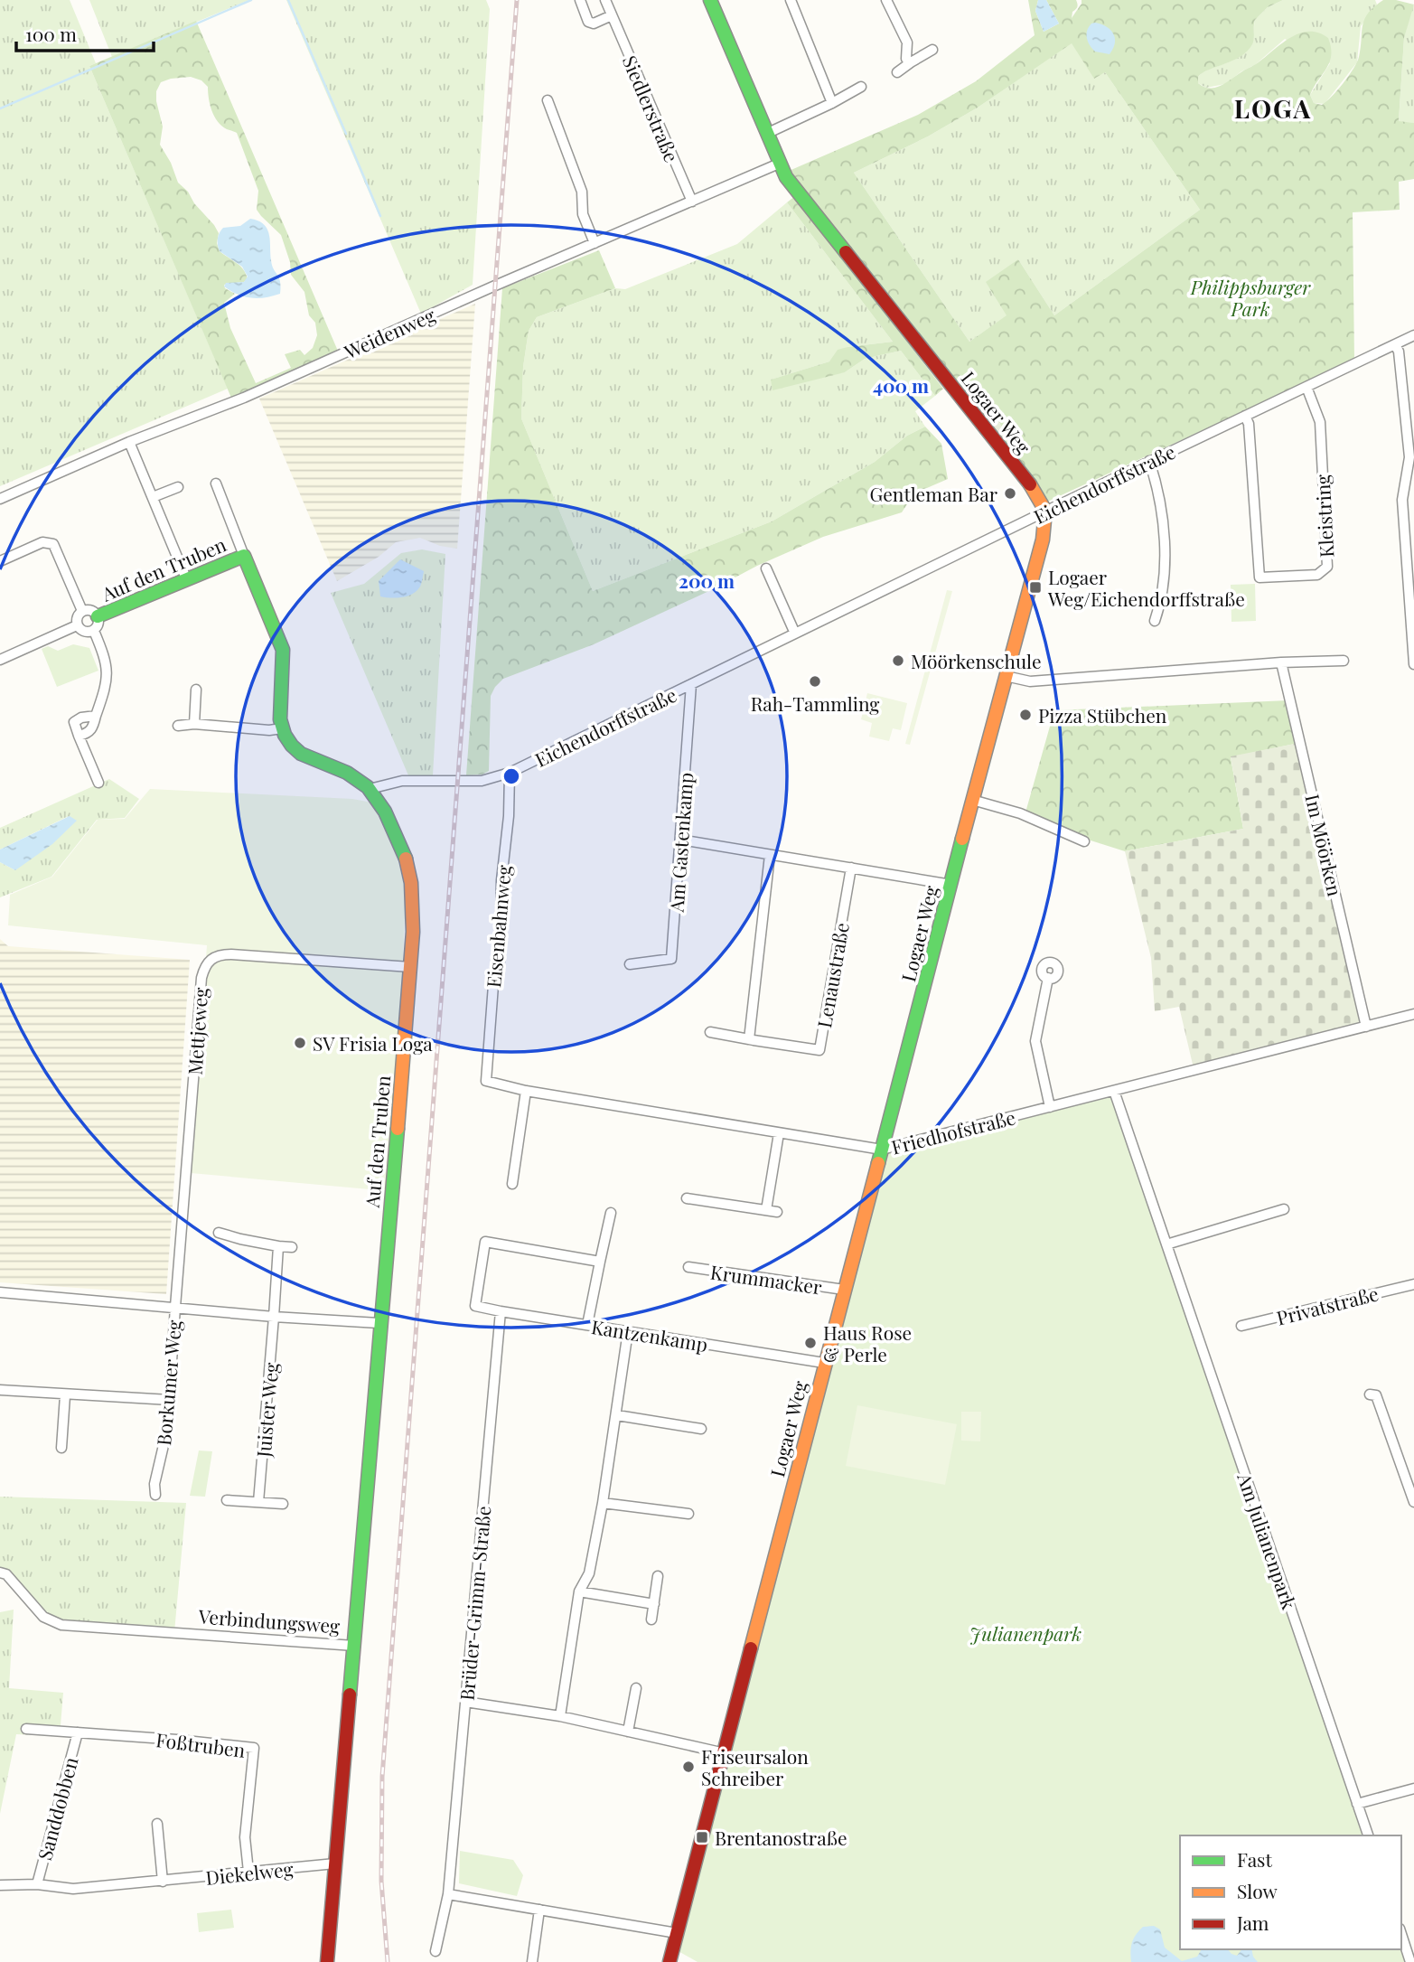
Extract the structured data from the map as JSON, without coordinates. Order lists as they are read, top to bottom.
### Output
{
  "streets": {
    "street": [
      "Siedlerstraße",
      "Weidenweg",
      "Logaer Weg",
      "Eichendorffstraße",
      "Kleistring",
      "Auf den Truben",
      "Am Gastenkamp",
      "Im Möörken",
      "Eisenbahnweg",
      "Lenaustraße",
      "Mettjeweg",
      "Friedhofstraße",
      "Krummacker",
      "Privatstraße",
      "Kantzenkamp",
      "Borkumer Weg",
      "Juister Weg",
      "Am Julianenpark",
      "Brüder-Grimm-Straße",
      "Verbindungsweg",
      "Foßtruben",
      "Sanddobben",
      "Diekelweg"
    ]
  },
  "crossings": [
    ["Siedlerstraße", "Weidenweg"],
    ["Weidenweg", "Logaer Weg"],
    ["Logaer Weg", "Eichendorffstraße"],
    ["Logaer Weg", "Friedhofstraße"],
    ["Logaer Weg", "Krummacker"],
    ["Logaer Weg", "Kantzenkamp"],
    ["Eichendorffstraße", "Kleistring"],
    ["Eichendorffstraße", "Auf den Truben"],
    ["Eichendorffstraße", "Am Gastenkamp"],
    ["Eichendorffstraße", "Eisenbahnweg"],
    ["Auf den Truben", "Mettjeweg"],
    ["Auf den Truben", "Verbindungsweg"],
    ["Im Möörken", "Friedhofstraße"],
    ["Eisenbahnweg", "Friedhofstraße"],
    ["Mettjeweg", "Borkumer Weg"],
    ["Friedhofstraße", "Am Julianenpark"],
    ["Kantzenkamp", "Brüder-Grimm-Straße"],
    ["Verbindungsweg", "Diekelweg"],
    ["Foßtruben", "Sanddobben"],
    ["Foßtruben", "Diekelweg"],
    ["Sanddobben", "Diekelweg"]
  ],
  "districts": ["LOGA"],
  "parks": ["Philippsburger Park", "Julianenpark"],
  "places": {
    "other": [
      "Gentleman Bar",
      "Möörkenschule",
      "Rah-Tammling",
      "Pizza Stübchen",
      "SV Frisia Loga",
      "Haus Rose & Perle",
      "Friseursalon Schreiber"
    ],
    "transit": ["Logaer Weg/Eichendorffstraße", "Brentanostraße"]
  },
  "legend": ["Fast", "Slow", "Jam"],
  "scale_bar": "100 m",
  "rings": ["400 m", "200 m"]
}
